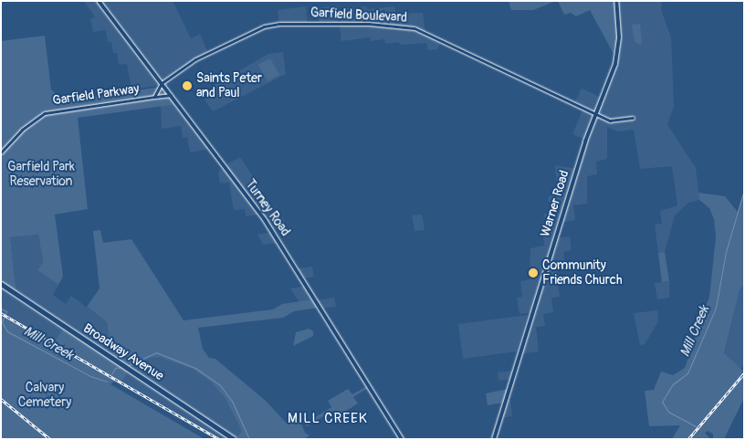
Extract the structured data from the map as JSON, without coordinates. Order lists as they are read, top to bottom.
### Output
{
  "streets": {
    "main road": ["Warner Road", "Turney Road", "Broadway Avenue"],
    "street": ["Garfield Boulevard", "Garfield Parkway"]
  },
  "crossings": [
    ["Garfield Boulevard", "Garfield Parkway"],
    ["Garfield Boulevard", "Warner Road"],
    ["Garfield Boulevard", "Turney Road"],
    ["Garfield Parkway", "Turney Road"]
  ],
  "districts": ["MILL CREEK"],
  "water": ["Mill Creek"],
  "parks": ["Garfield Park Reservation", "Calvary Cemetery"],
  "places": ["Saints Peter and Paul", "Community Friends Church"]
}
